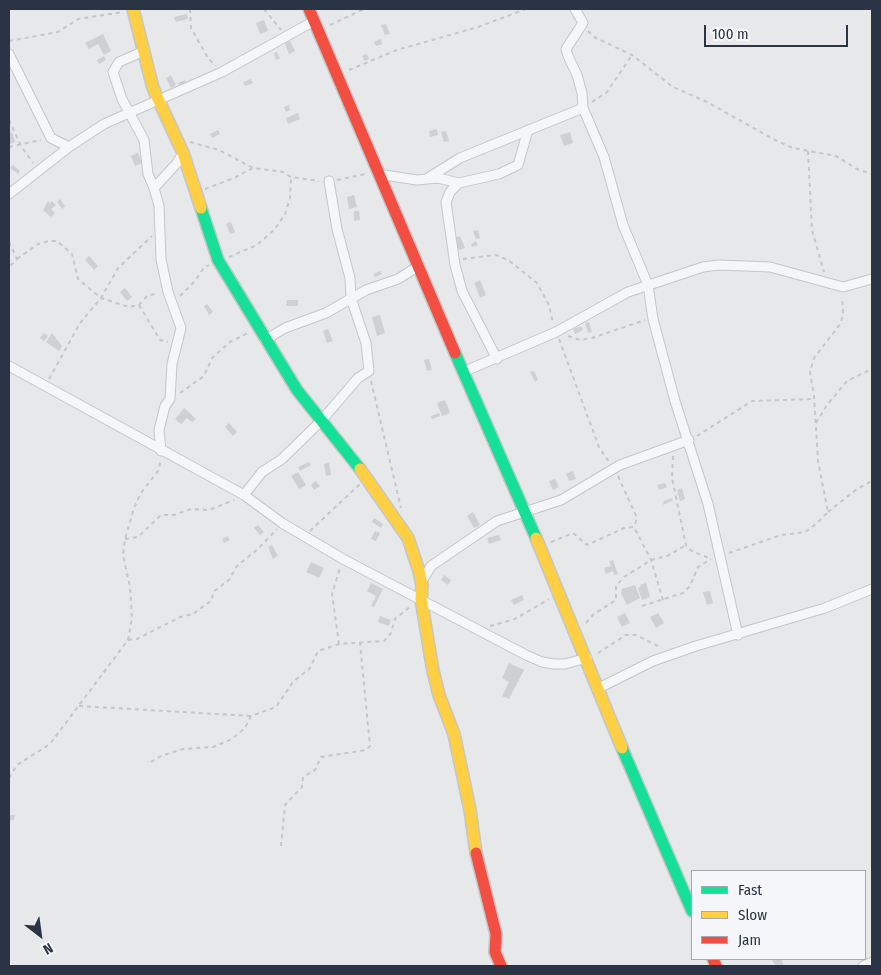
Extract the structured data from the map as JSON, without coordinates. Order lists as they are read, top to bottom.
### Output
{
  "legend": ["Fast", "Slow", "Jam"],
  "scale_bar": "100 m",
  "north": "bottom right"
}
